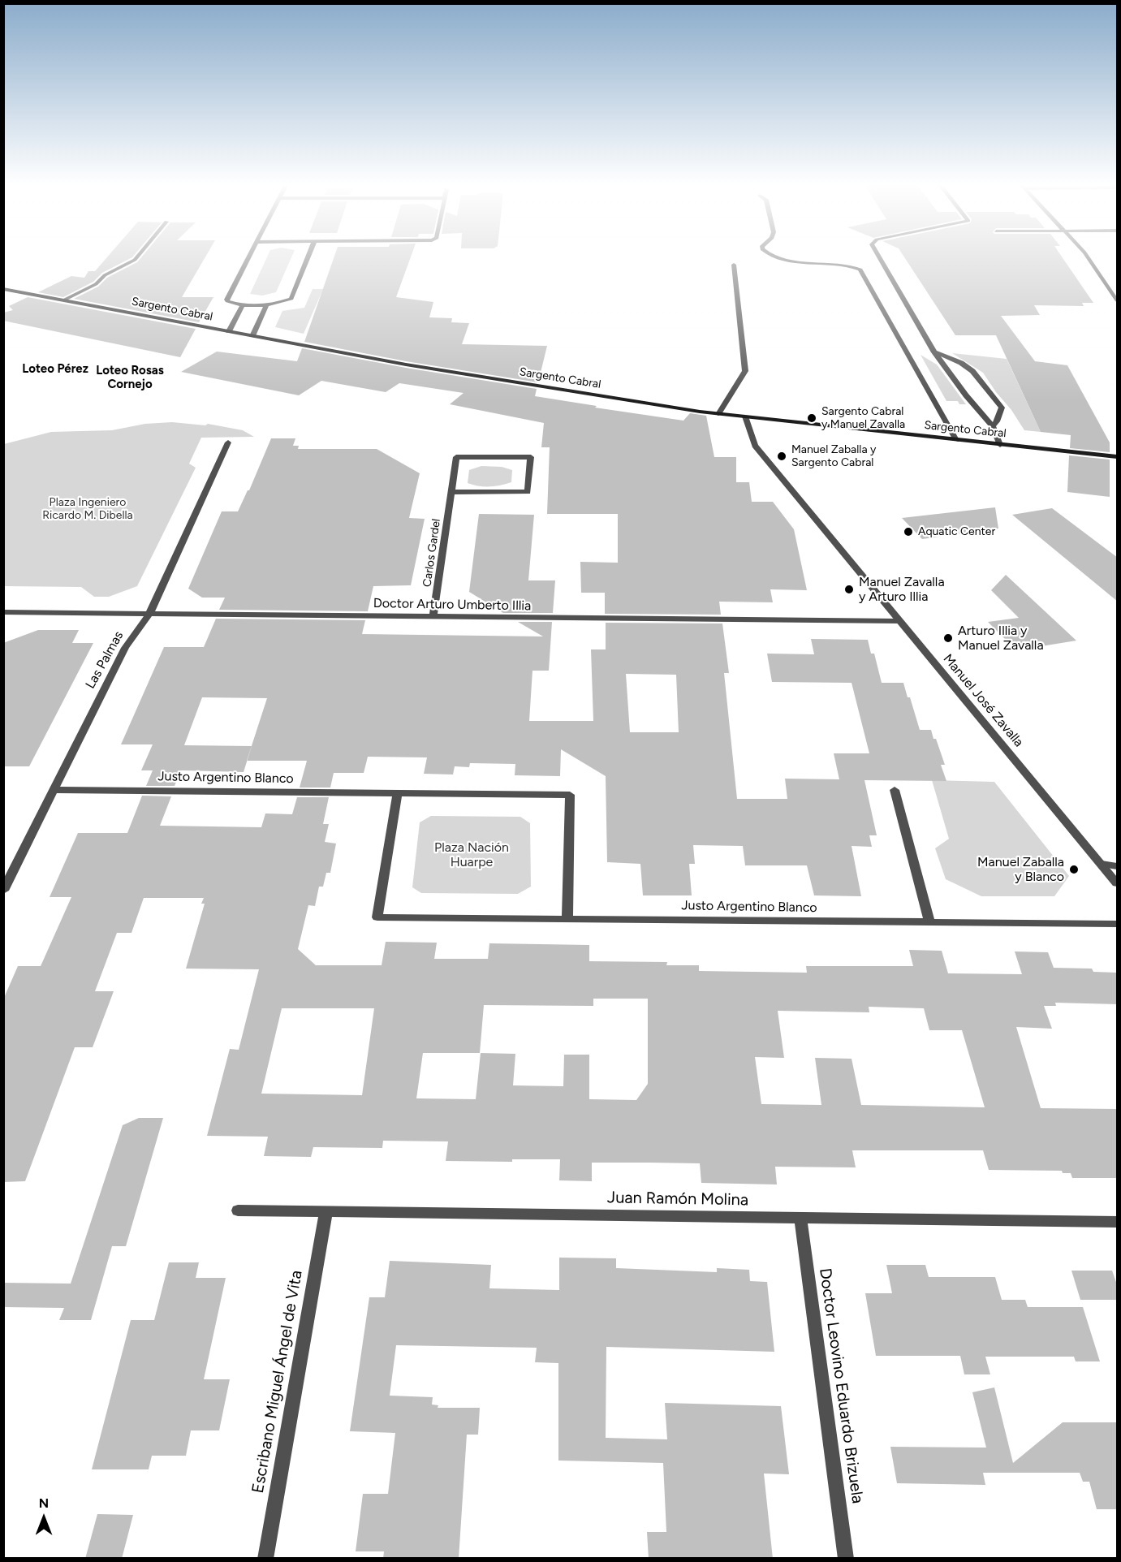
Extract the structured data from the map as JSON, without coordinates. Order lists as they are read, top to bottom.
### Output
{
  "streets": {
    "main road": ["Sargento Cabral"],
    "street": [
      "Carlos Gardel",
      "Doctor Arturo Umberto Illia",
      "Las Palmas",
      "Manuel José Zavalla",
      "Justo Argentino Blanco",
      "Juan Ramón Molina",
      "Escribano Miguel Ángel de Vita",
      "Doctor Leovino Eduardo Brizuela"
    ]
  },
  "crossings": [
    ["Sargento Cabral", "Manuel José Zavalla"],
    ["Carlos Gardel", "Doctor Arturo Umberto Illia"],
    ["Doctor Arturo Umberto Illia", "Las Palmas"],
    ["Doctor Arturo Umberto Illia", "Manuel José Zavalla"],
    ["Las Palmas", "Justo Argentino Blanco"],
    ["Juan Ramón Molina", "Escribano Miguel Ángel de Vita"],
    ["Juan Ramón Molina", "Doctor Leovino Eduardo Brizuela"]
  ],
  "districts": ["Loteo Pérez", "Loteo Rosas Cornejo"],
  "parks": ["Plaza Ingeniero Ricardo M. Dibella", "Plaza Nación Huarpe"],
  "places": [
    "Sargento Cabral y Manuel Zavalla",
    "Manuel Zaballa y Sargento Cabral",
    "Aquatic Center",
    "Manuel Zavalla y Arturo Illia",
    "Arturo Illia y Manuel Zavalla",
    "Manuel Zaballa y Blanco"
  ],
  "north": "top"
}
